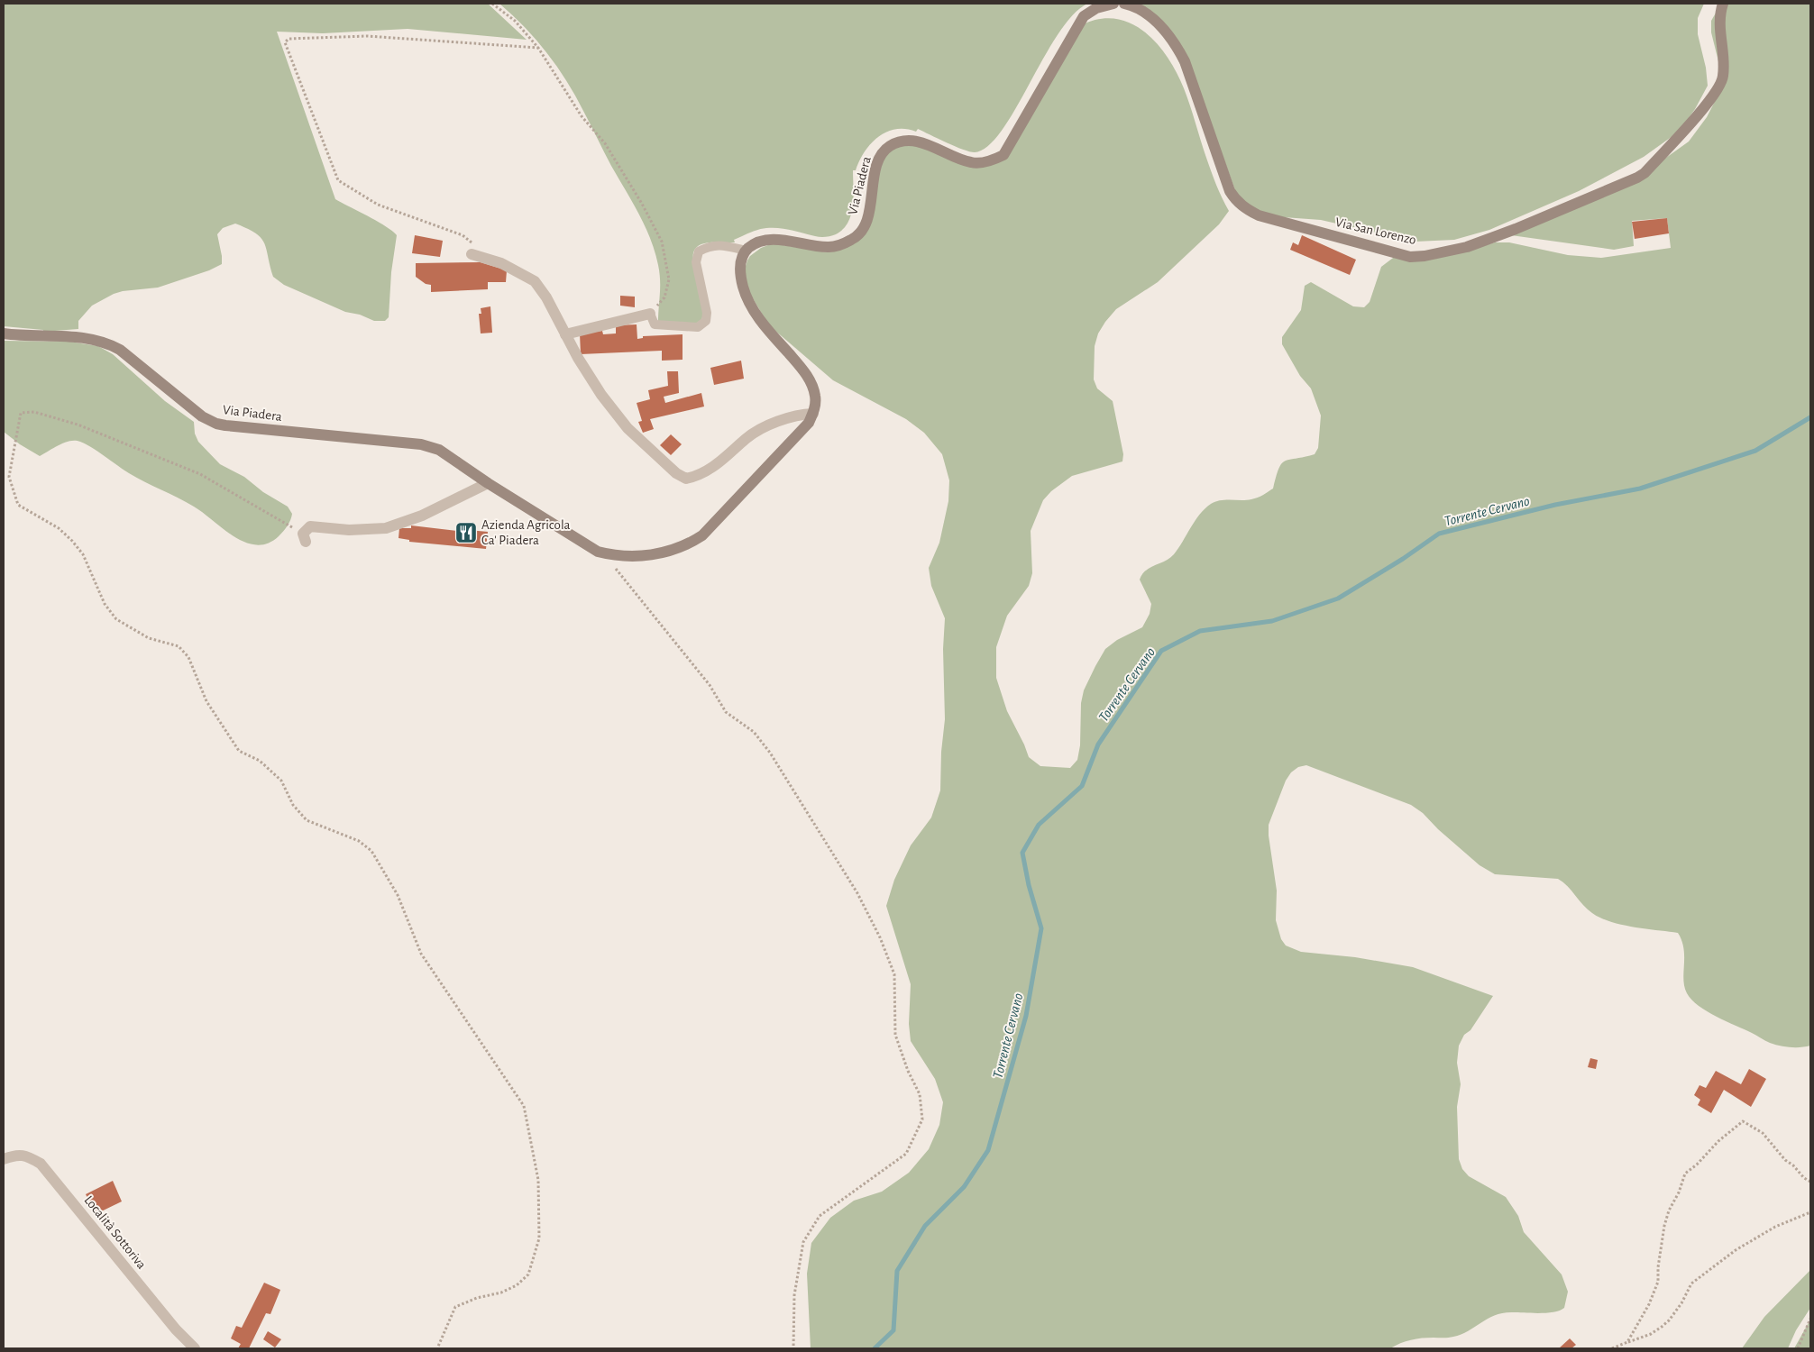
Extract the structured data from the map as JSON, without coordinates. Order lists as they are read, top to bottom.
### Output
{
  "streets": {
    "street": ["Via Piadera", "Via San Lorenzo", "Località Sottoriva"]
  },
  "water": ["Torrente Cervano"],
  "places": {
    "restaurant": ["Azienda Agricola Ca' Piadera"]
  }
}
